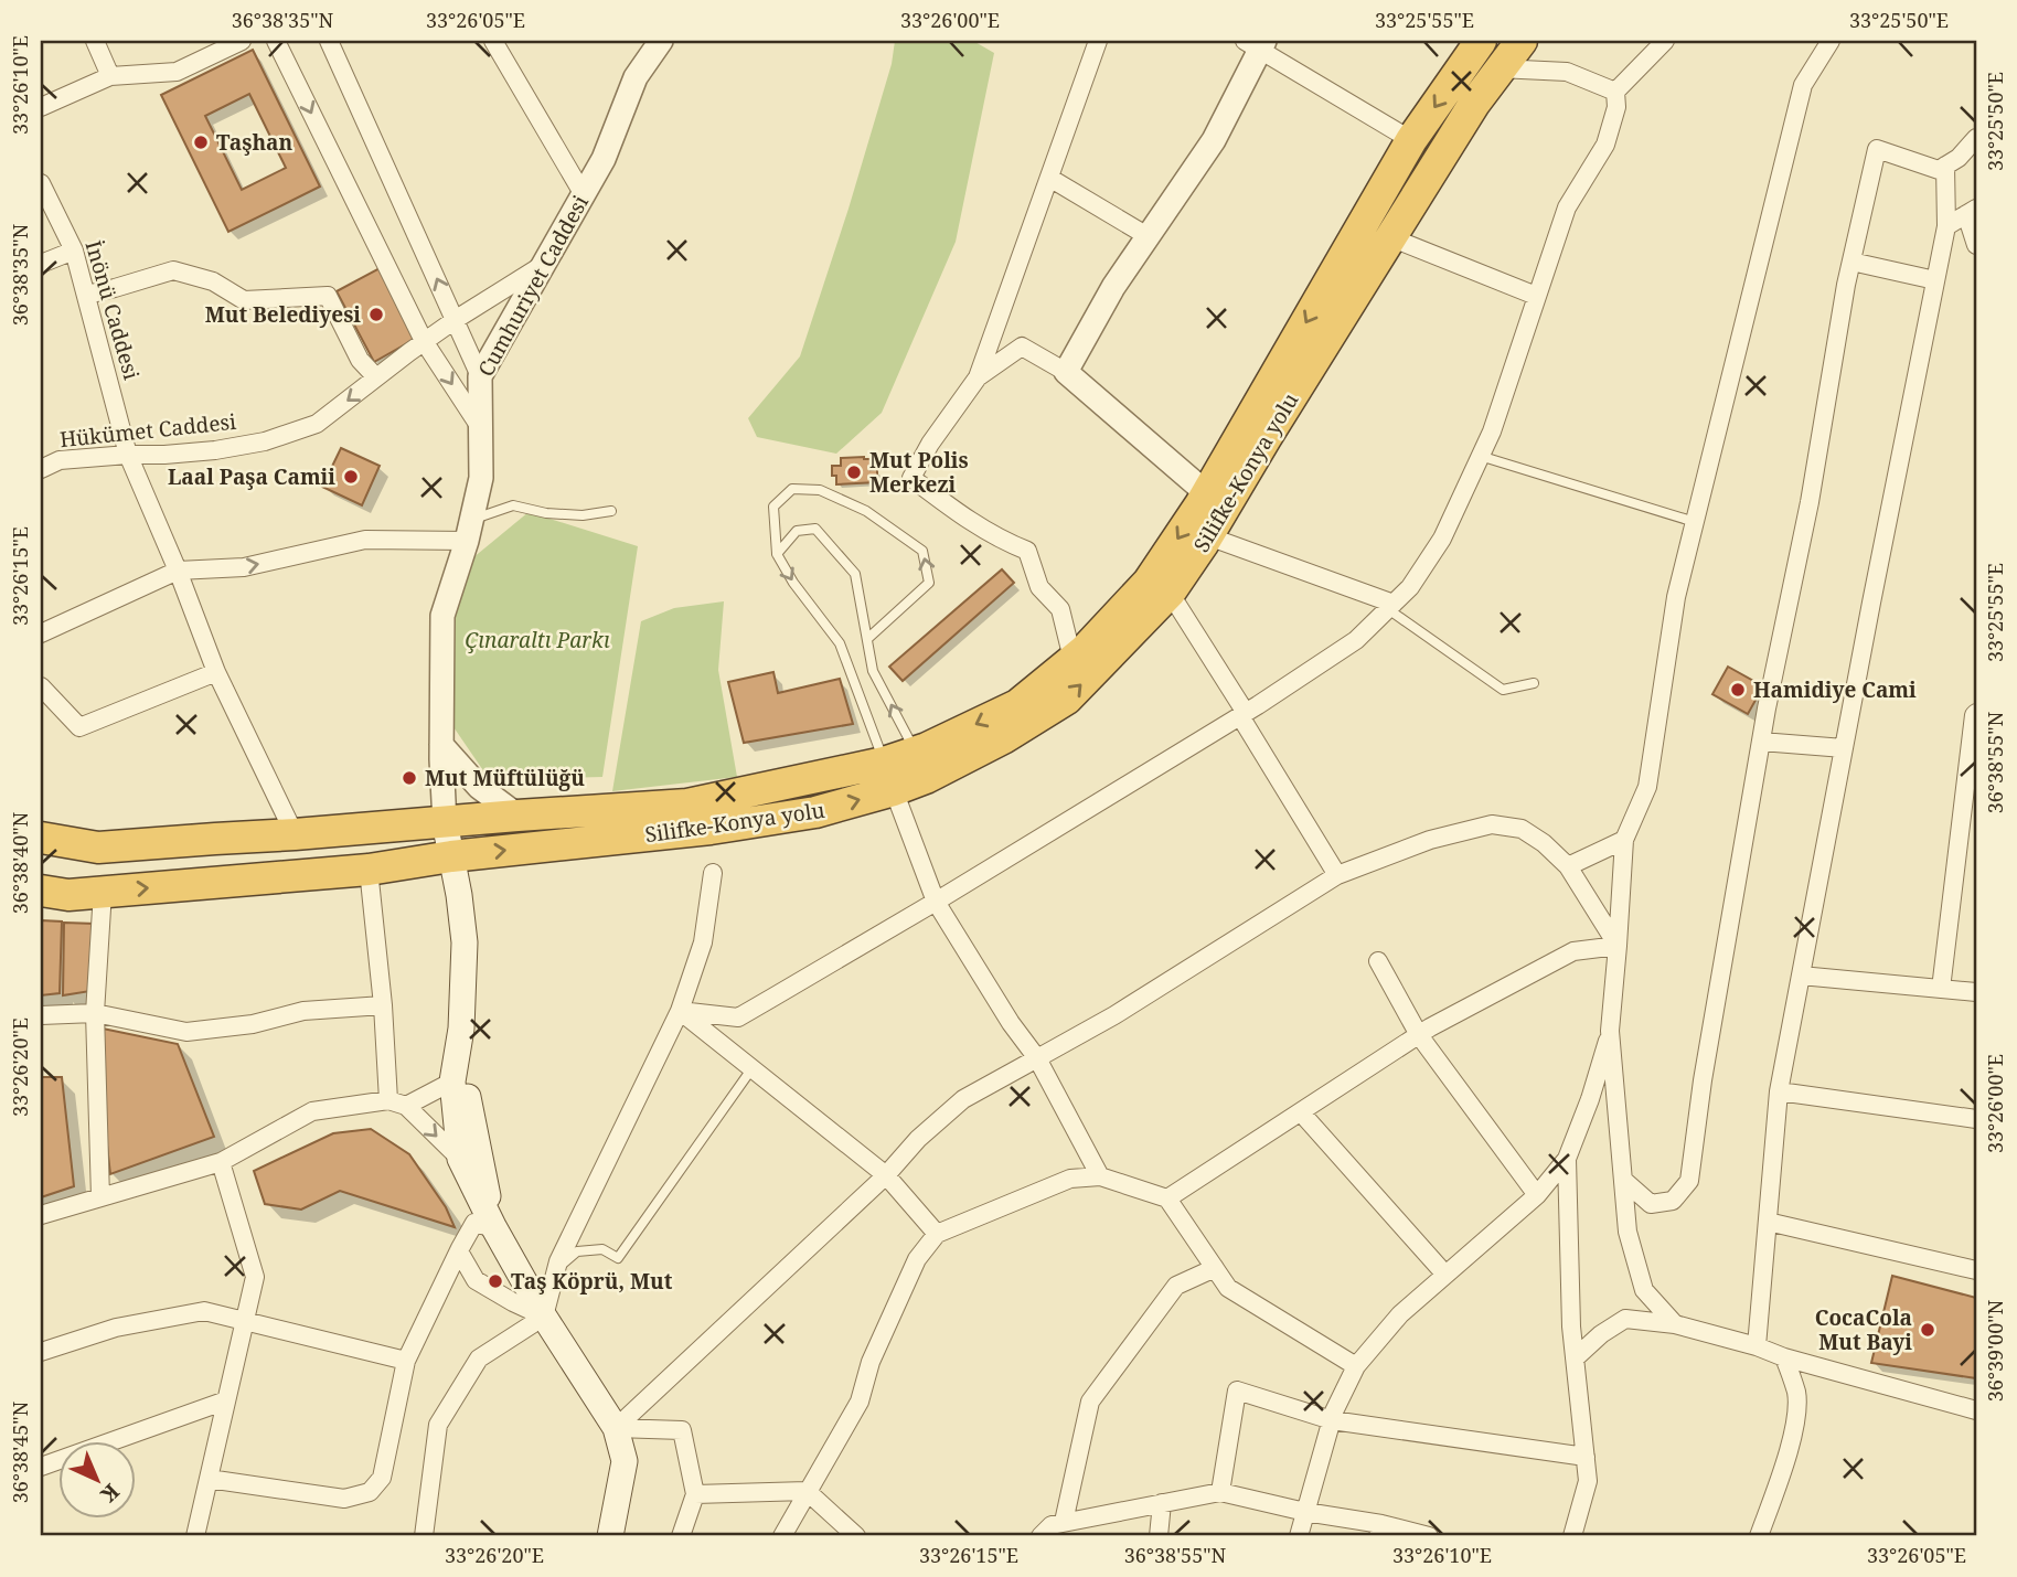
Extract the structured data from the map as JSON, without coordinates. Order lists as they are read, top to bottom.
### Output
{
  "streets": {
    "highway": ["Silifke-Konya yolu"],
    "street": ["Cumhuriyet Caddesi", "İnönü Caddesi", "Hükümet Caddesi"]
  },
  "crossings": [
    ["Cumhuriyet Caddesi", "Hükümet Caddesi"],
    ["Cumhuriyet Caddesi", "Silifke-Konya yolu"],
    ["İnönü Caddesi", "Hükümet Caddesi"],
    ["İnönü Caddesi", "Silifke-Konya yolu"]
  ],
  "parks": ["Çınaraltı Parkı"],
  "places": [
    "Taşhan",
    "Mut Belediyesi",
    "Mut Polis Merkezi",
    "Laal Paşa Camii",
    "Hamidiye Cami",
    "Mut Müftülüğü",
    "Taş Köprü, Mut",
    "CocaCola Mut Bayi"
  ],
  "north": "bottom right",
  "coordinates": [
    "36°38'35\"N",
    "33°26'05\"E",
    "33°26'00\"E",
    "33°25'55\"E",
    "33°25'50\"E",
    "33°26'10\"E",
    "33°26'15\"E",
    "36°38'55\"N",
    "36°38'40\"N",
    "33°26'20\"E",
    "36°39'00\"N",
    "36°38'45\"N"
  ]
}
